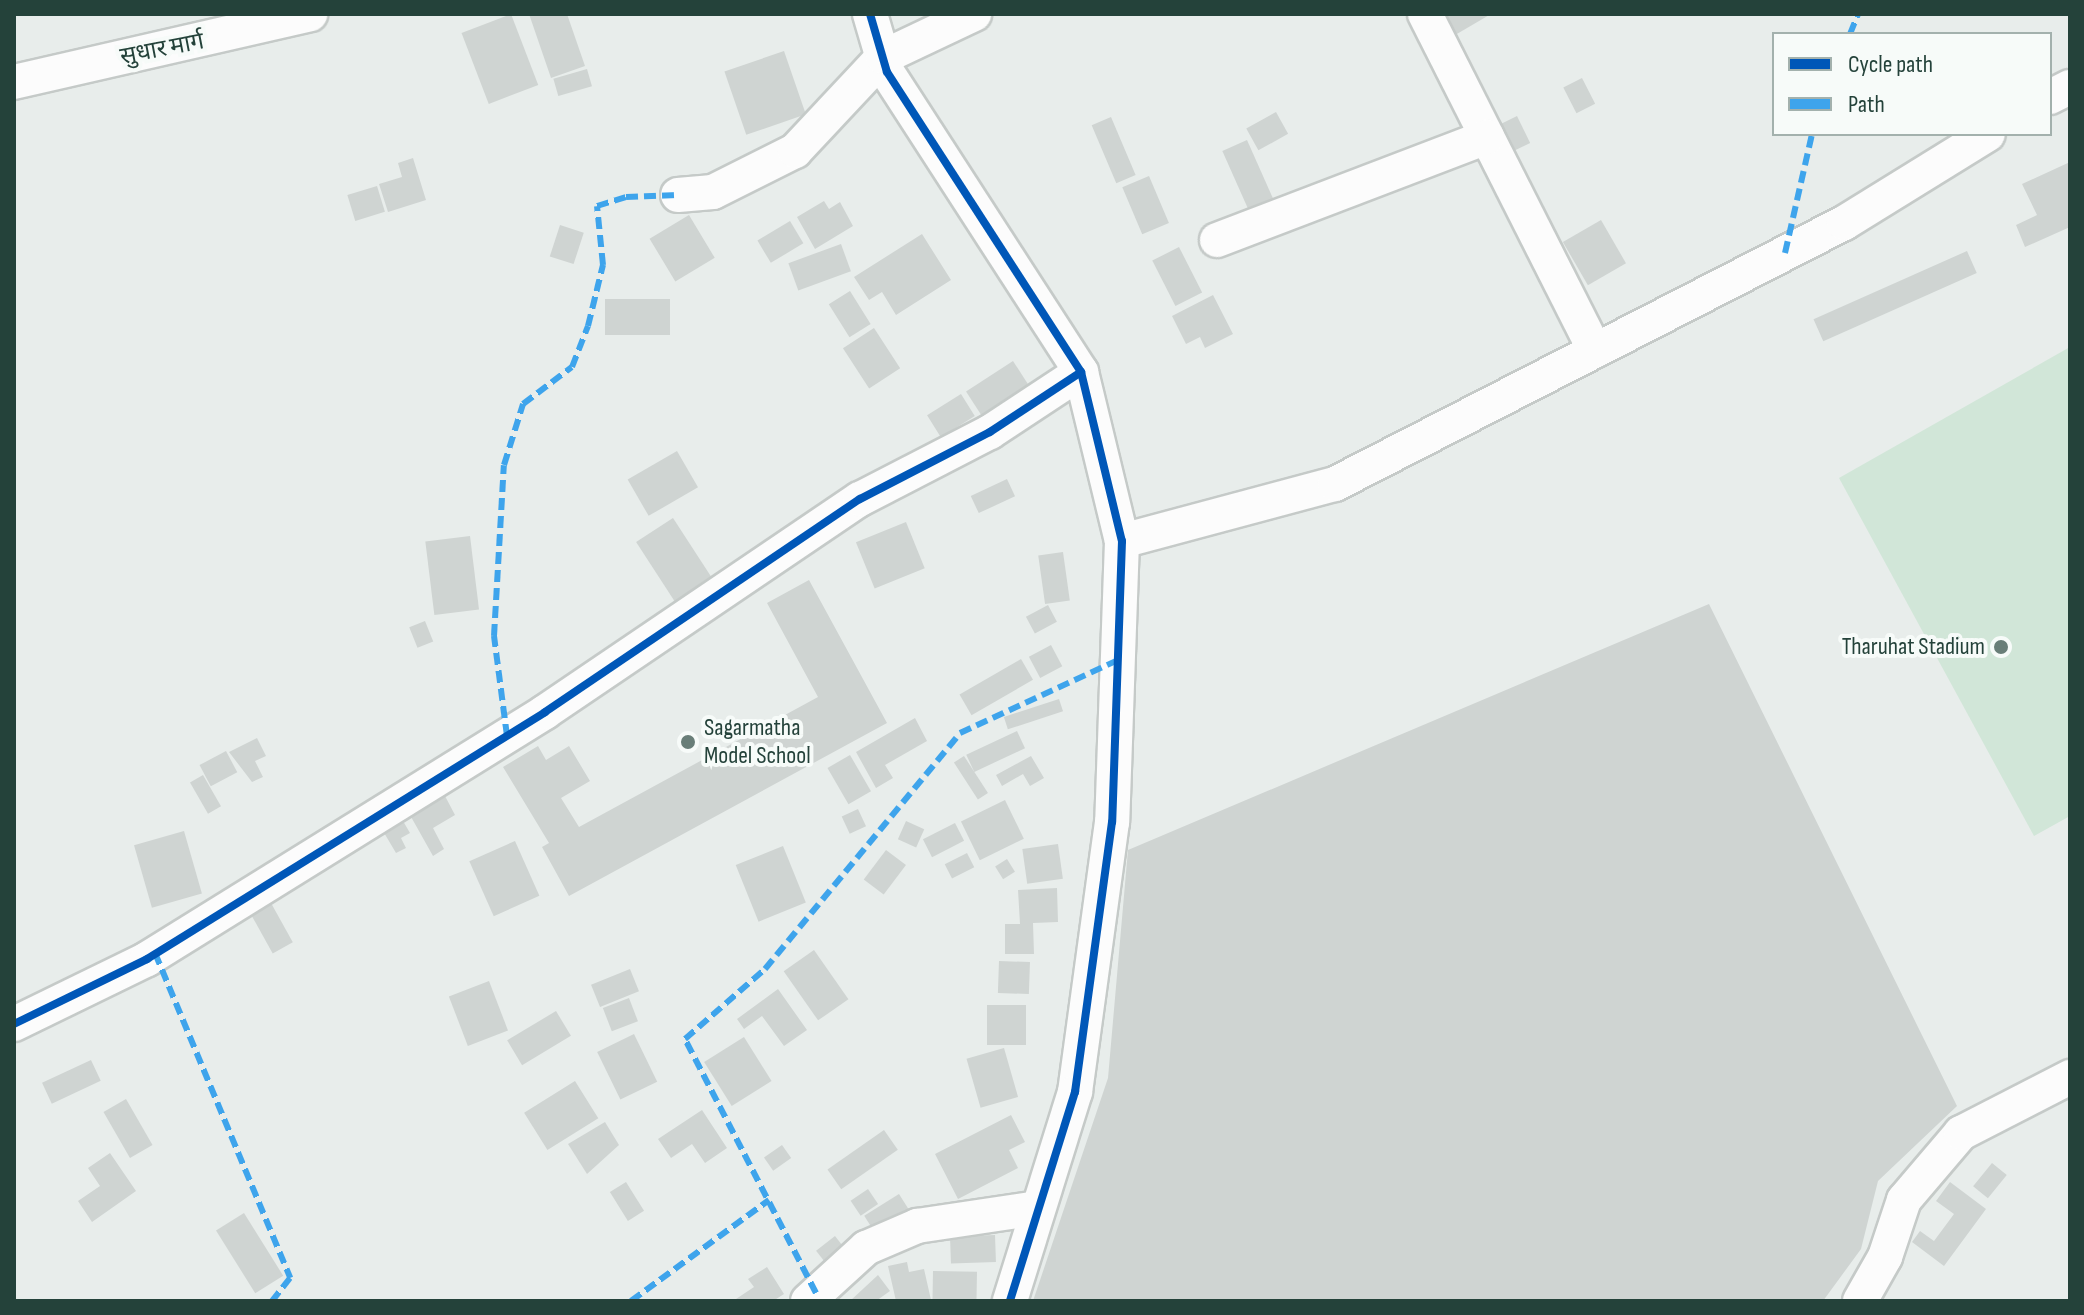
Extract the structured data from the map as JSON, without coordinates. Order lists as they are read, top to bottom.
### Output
{
  "streets": {
    "street": ["सुधार मार्ग"]
  },
  "places": ["Tharuhat Stadium", "Sagarmatha Model School"],
  "legend": ["Cycle path", "Path"]
}
